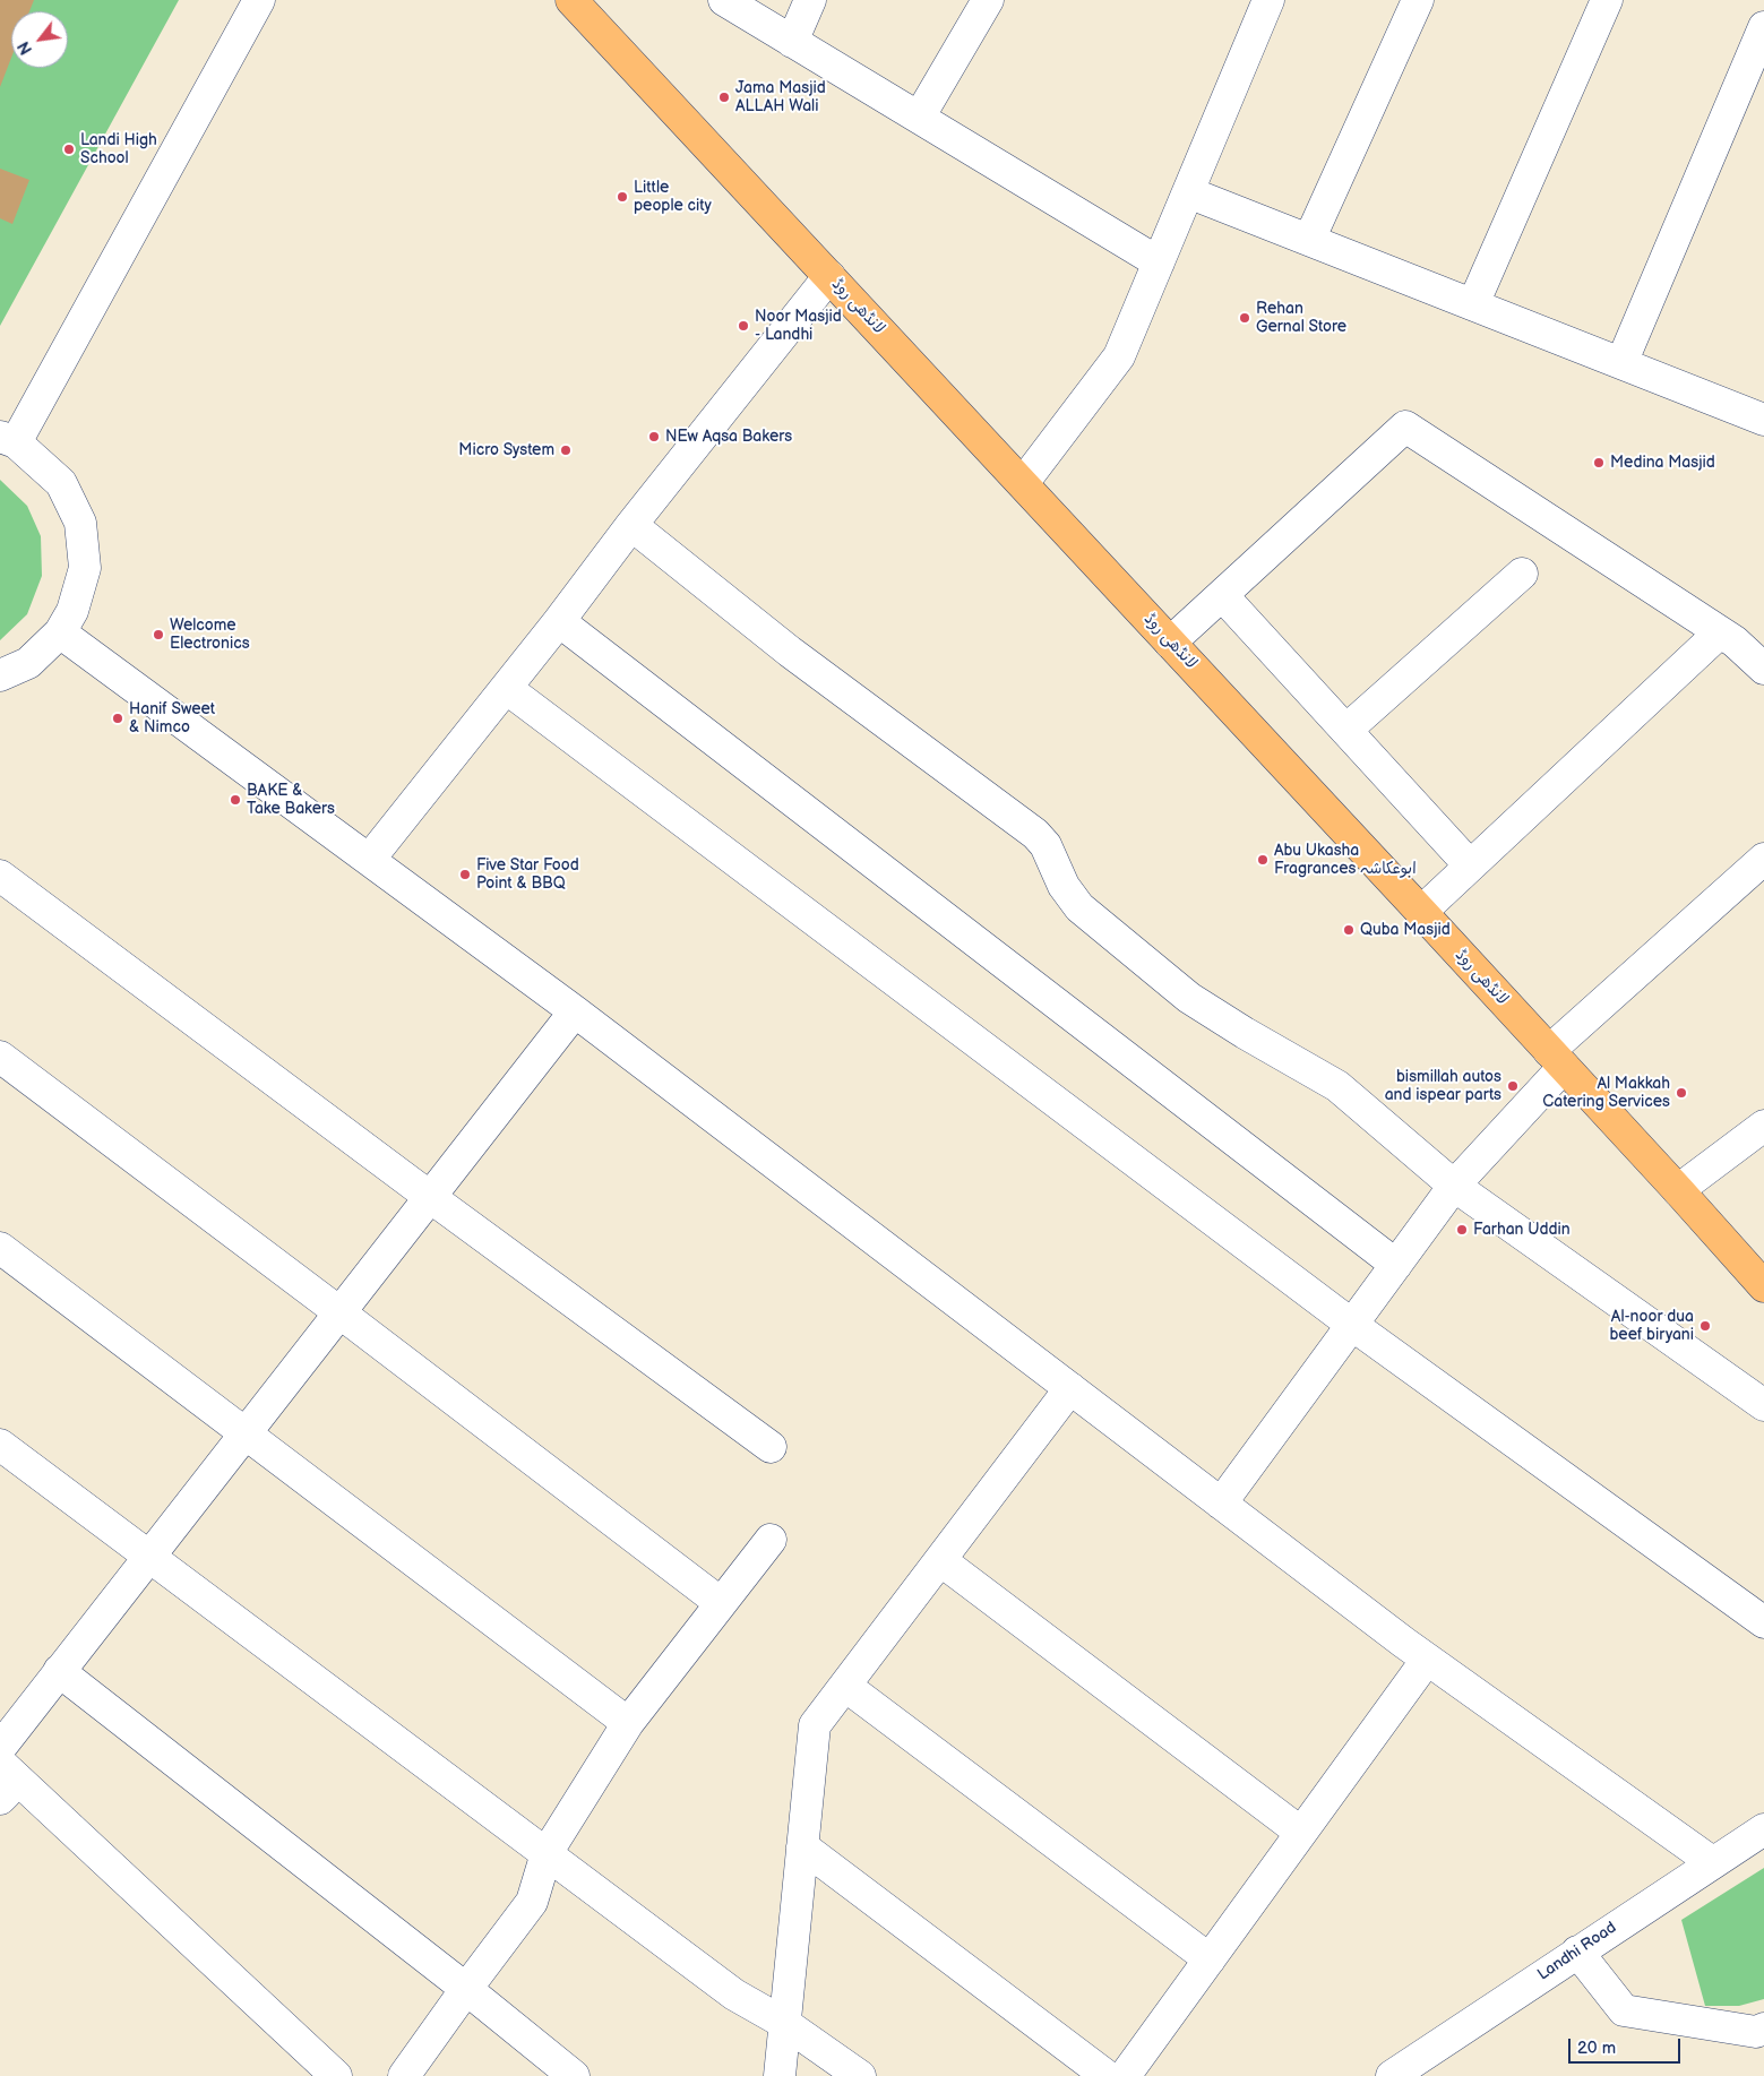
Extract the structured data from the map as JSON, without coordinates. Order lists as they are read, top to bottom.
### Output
{
  "streets": {
    "main road": ["لانڈھی روڈ"],
    "street": ["Landhi Road"]
  },
  "places": [
    "Jama Masjid ALLAH Wali",
    "Landi High School",
    "Little people city",
    "Rehan Gernal Store",
    "Noor Masjid - Landhi",
    "NEw Aqsa Bakers",
    "Micro System",
    "Medina Masjid",
    "Welcome Electronics",
    "Hanif Sweet & Nimco",
    "BAKE & Take Bakers",
    "Abu Ukasha Fragrances ابوعکاشہ",
    "Five Star Food Point & BBQ",
    "Quba Masjid",
    "bismillah autos and ispear parts",
    "Al Makkah Catering Services",
    "Farhan Uddin",
    "Al-noor dua beef biryani"
  ],
  "scale_bar": "20 m",
  "north": "bottom left"
}
